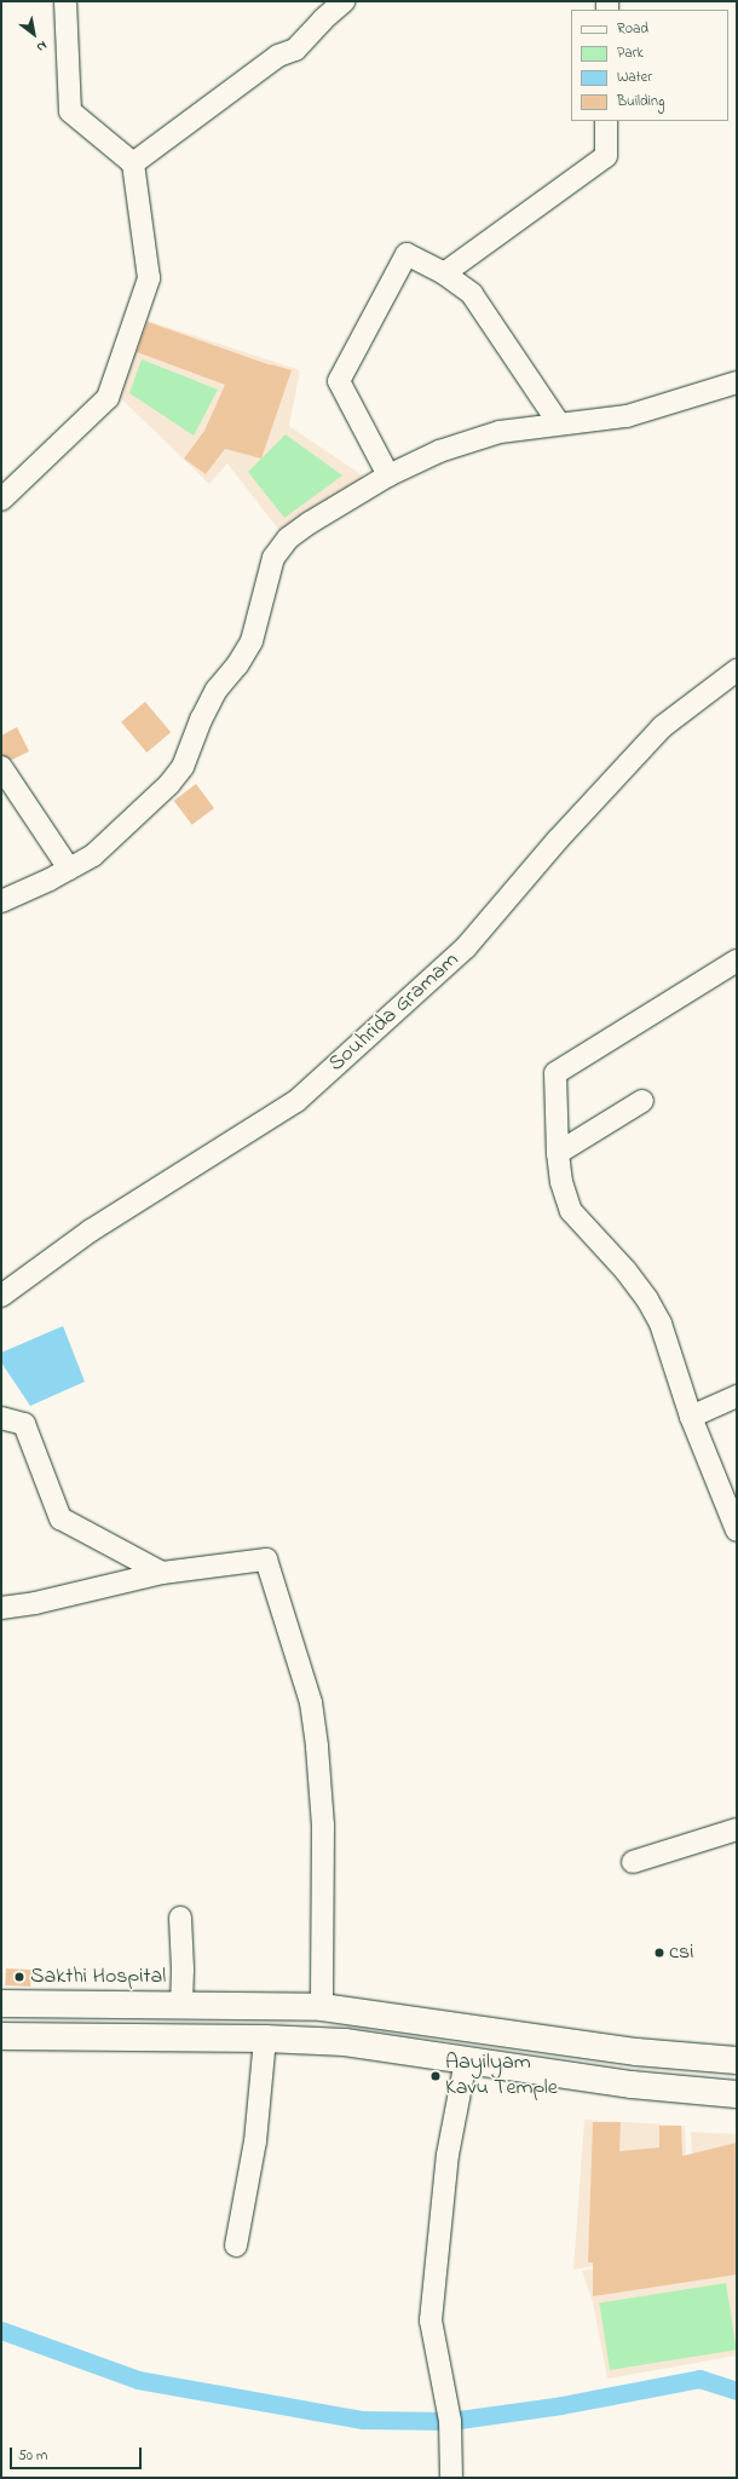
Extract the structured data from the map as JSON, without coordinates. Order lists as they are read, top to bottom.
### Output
{
  "streets": {
    "street": ["Souhrida Gramam"]
  },
  "places": ["csi", "Sakthi Hospital", "Aayilyam Kavu Temple"],
  "legend": [
    "Road",
    "Park",
    "Water",
    "Building"
  ],
  "scale_bar": "50 m",
  "north": "bottom right"
}
